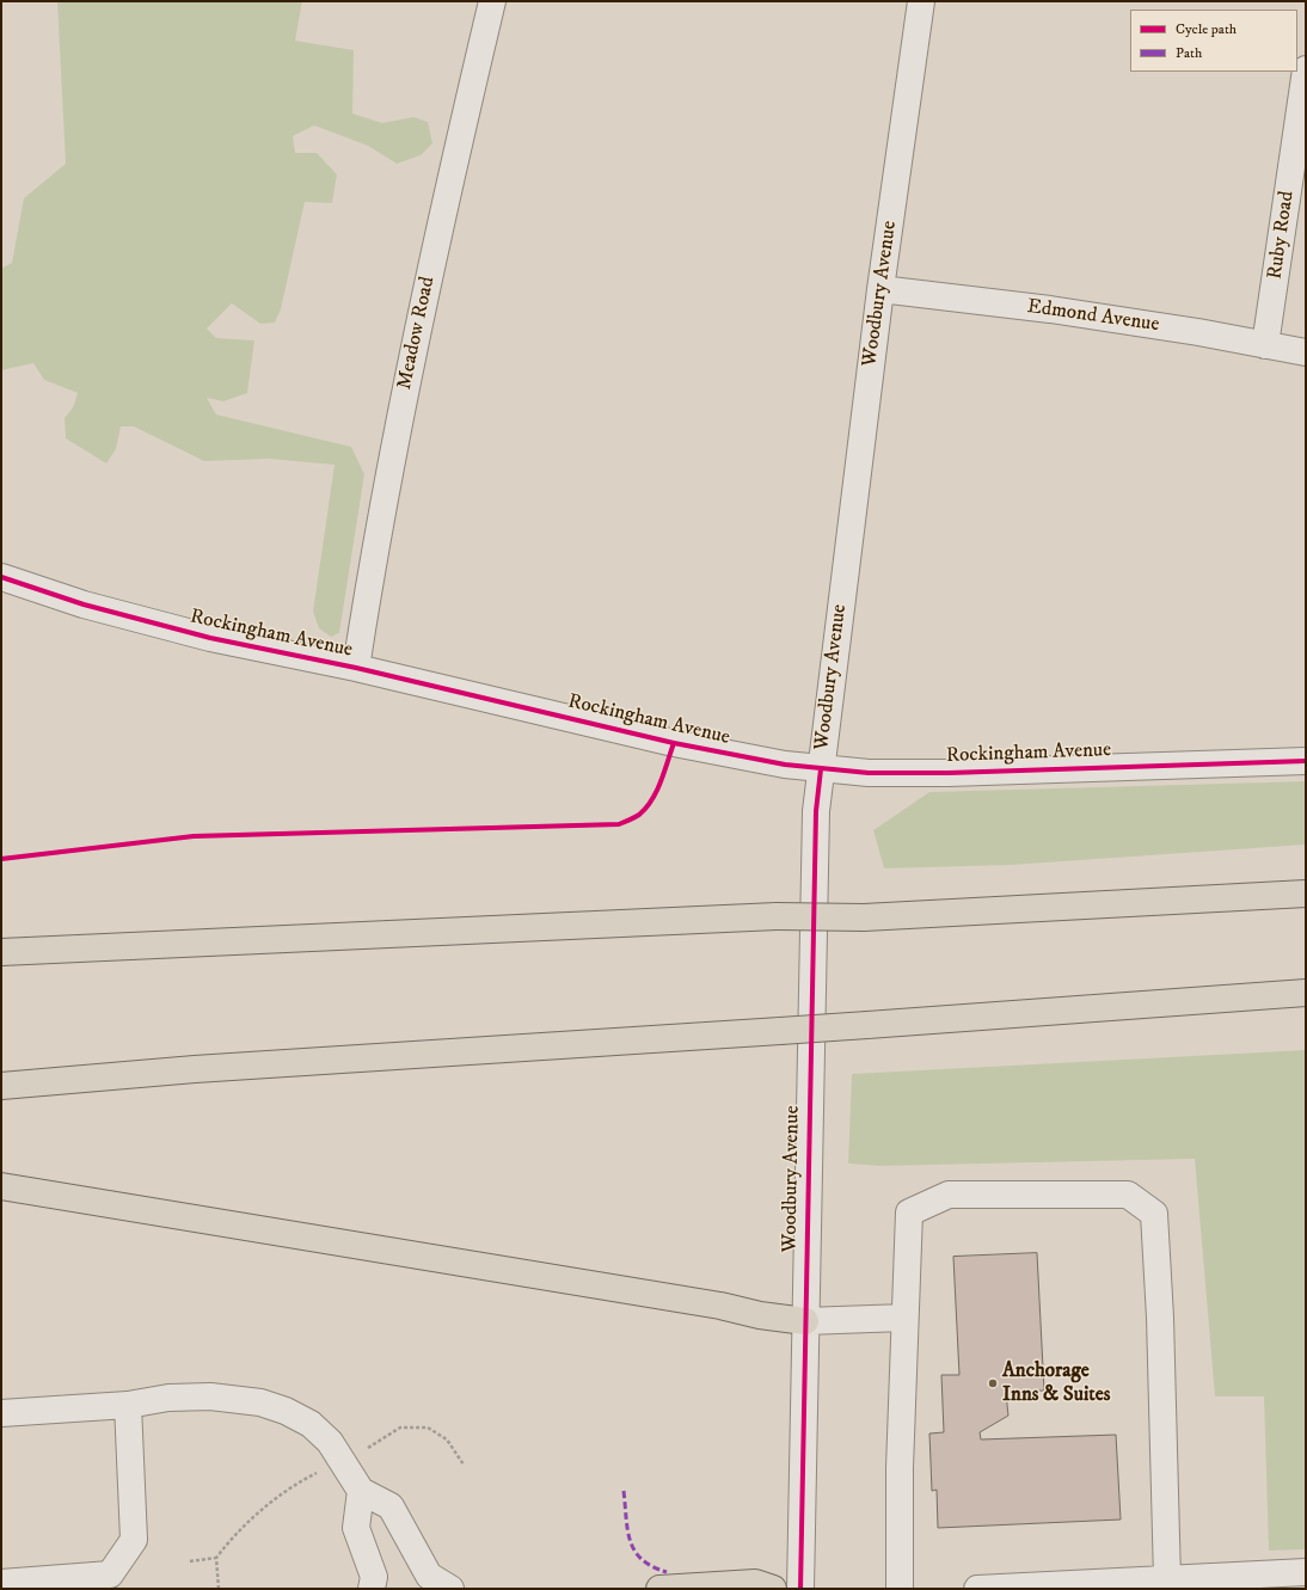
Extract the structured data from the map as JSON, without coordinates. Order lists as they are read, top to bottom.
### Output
{
  "streets": {
    "street": [
      "Ruby Road",
      "Woodbury Avenue",
      "Edmond Avenue",
      "Meadow Road",
      "Rockingham Avenue"
    ]
  },
  "crossings": [
    ["Ruby Road", "Edmond Avenue"],
    ["Woodbury Avenue", "Edmond Avenue"],
    ["Woodbury Avenue", "Rockingham Avenue"],
    ["Meadow Road", "Rockingham Avenue"]
  ],
  "places": ["Anchorage Inns & Suites"],
  "legend": ["Cycle path", "Path"]
}
